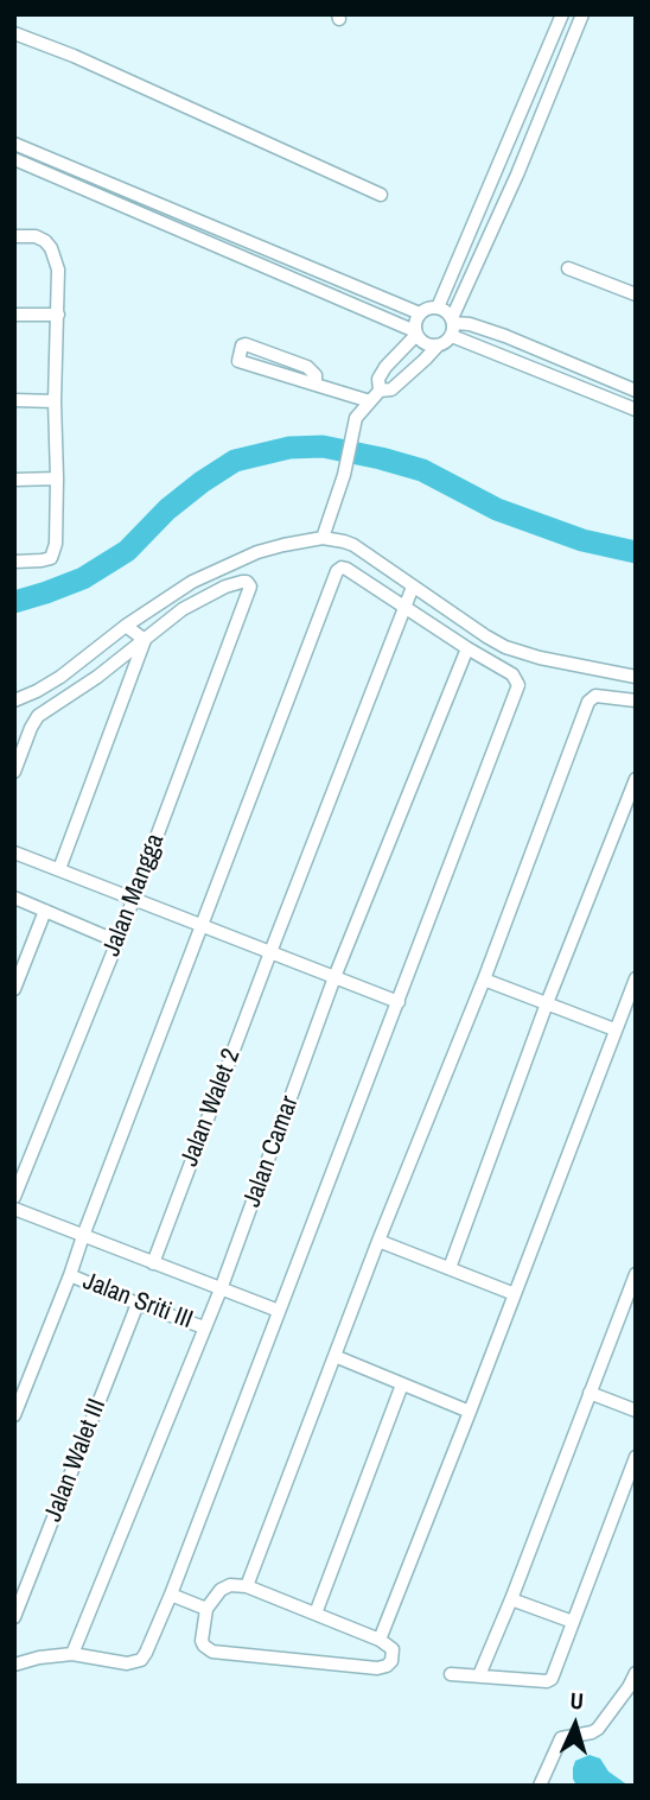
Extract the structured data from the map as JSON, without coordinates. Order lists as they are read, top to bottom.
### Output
{
  "streets": {
    "street": [
      "Jalan Mangga",
      "Jalan Walet 2",
      "Jalan Camar",
      "Jalan Sriti III",
      "Jalan Walet III"
    ]
  },
  "crossings": [
    ["Jalan Camar", "Jalan Sriti III"],
    ["Jalan Sriti III", "Jalan Walet III"]
  ],
  "north": "top"
}
